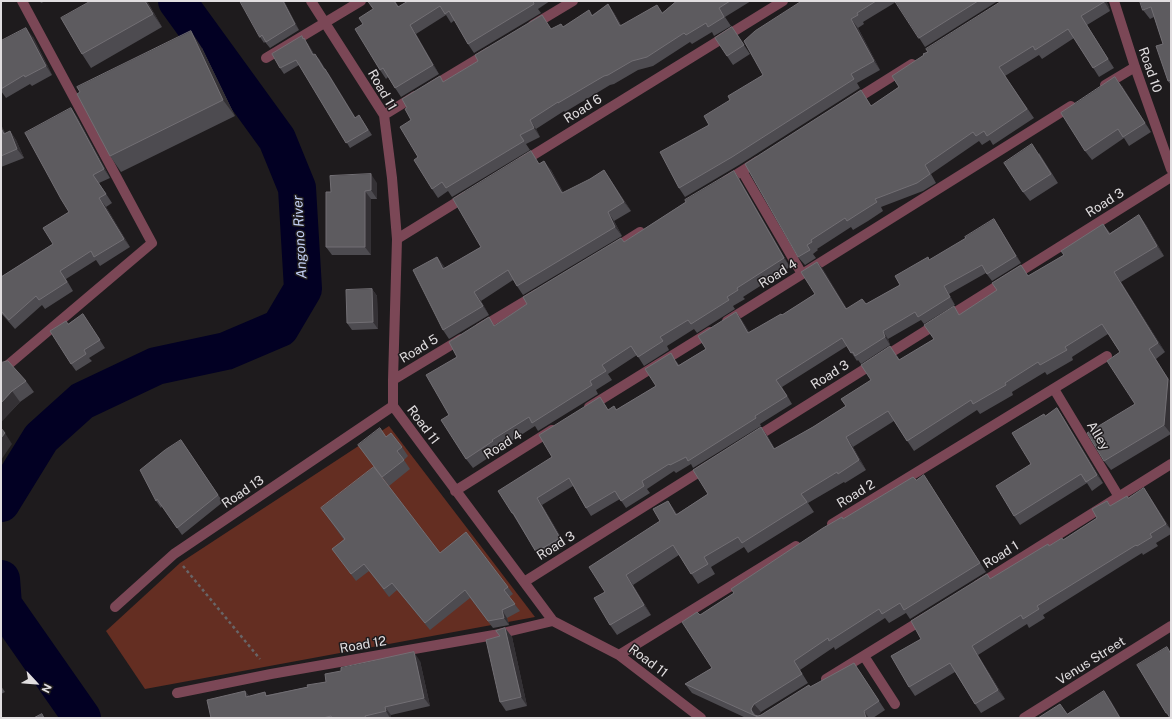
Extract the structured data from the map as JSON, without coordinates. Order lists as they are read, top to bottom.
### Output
{
  "streets": {
    "street": [
      "Road 10",
      "Road 11",
      "Road 6",
      "Road 3",
      "Road 4",
      "Road 5",
      "Alley",
      "Road 13",
      "Road 2",
      "Road 1",
      "Road 12",
      "Venus Street"
    ]
  },
  "crossings": [
    ["Road 11", "Road 3"],
    ["Road 11", "Road 4"],
    ["Road 11", "Road 5"],
    ["Road 11", "Road 13"],
    ["Road 11", "Road 12"],
    ["Alley", "Road 2"],
    ["Alley", "Road 1"]
  ],
  "water": ["Angono River"],
  "north": "bottom right"
}
